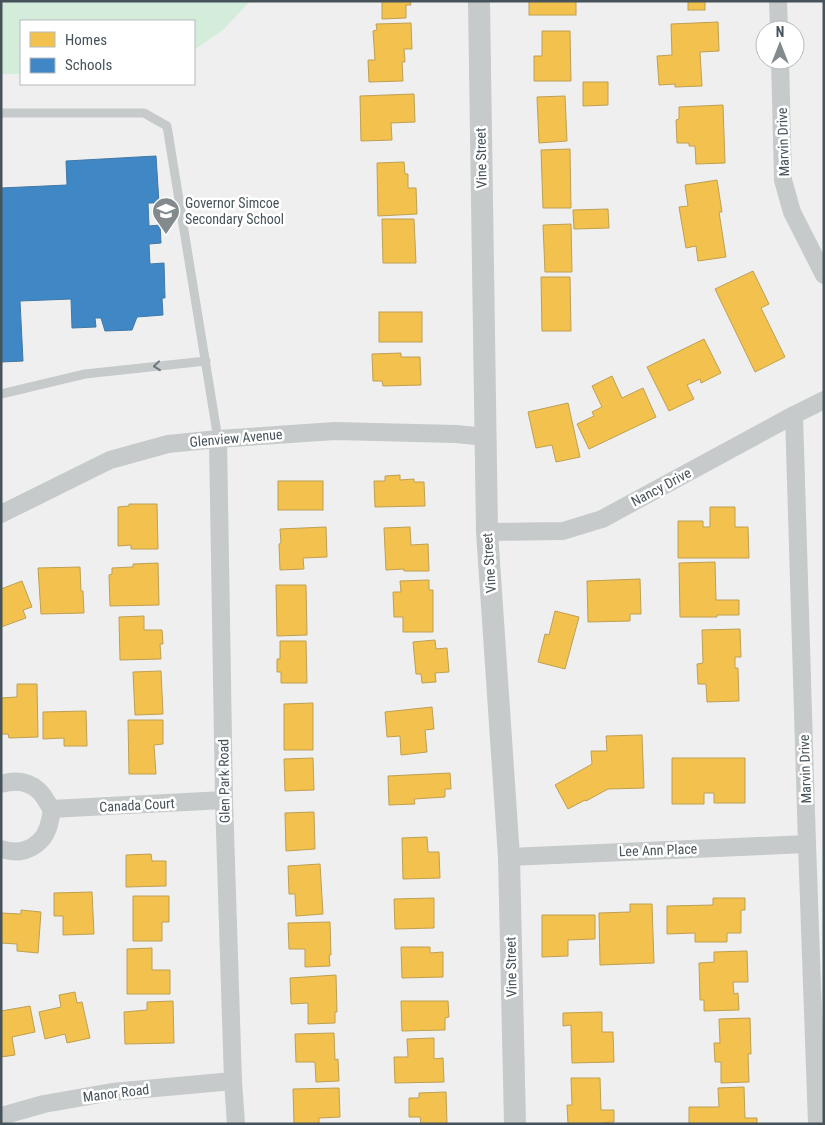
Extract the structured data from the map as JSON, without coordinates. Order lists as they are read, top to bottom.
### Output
{
  "streets": {
    "street": [
      "Marvin Drive",
      "Vine Street",
      "Glenview Avenue",
      "Nancy Drive",
      "Glen Park Road",
      "Canada Court",
      "Lee Ann Place",
      "Manor Road"
    ]
  },
  "crossings": [
    ["Marvin Drive", "Nancy Drive"],
    ["Marvin Drive", "Lee Ann Place"],
    ["Vine Street", "Glenview Avenue"],
    ["Vine Street", "Nancy Drive"],
    ["Vine Street", "Lee Ann Place"],
    ["Glenview Avenue", "Glen Park Road"],
    ["Glen Park Road", "Canada Court"],
    ["Glen Park Road", "Manor Road"]
  ],
  "places": {
    "school or university": ["Governor Simcoe Secondary School"]
  },
  "legend": ["Homes", "Schools"],
  "north": "top"
}
